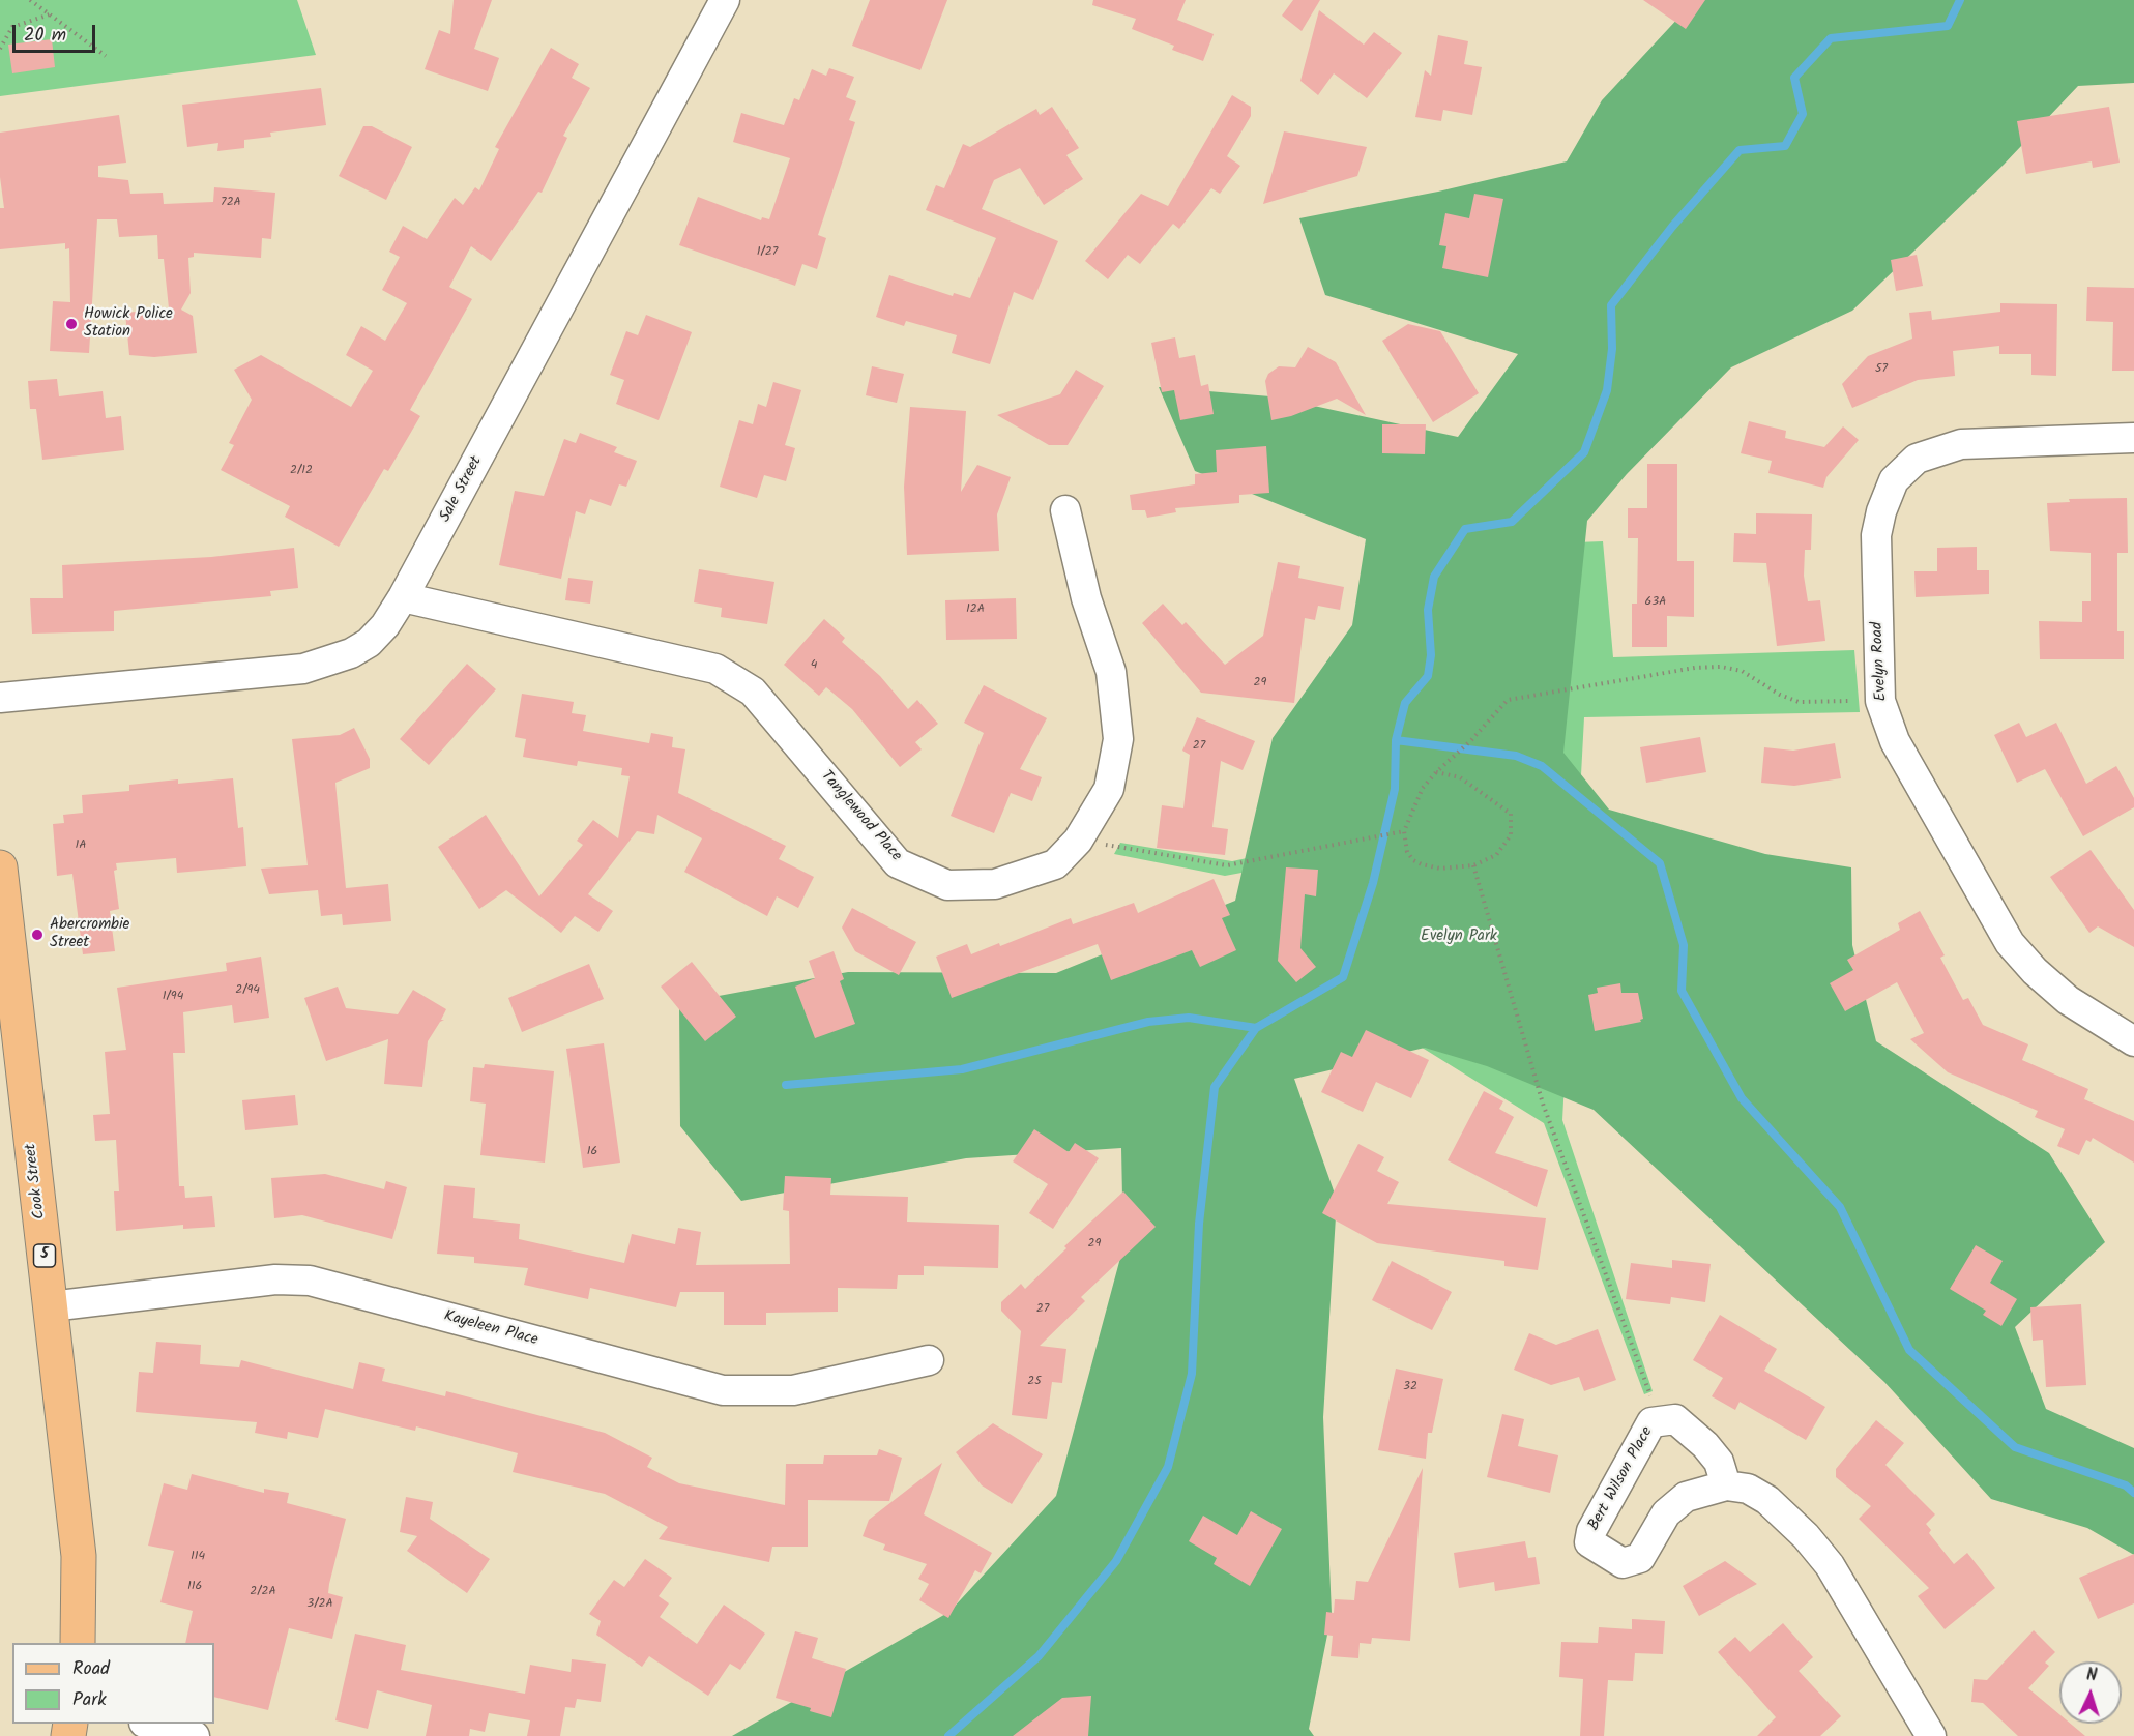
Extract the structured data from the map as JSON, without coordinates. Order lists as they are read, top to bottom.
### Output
{
  "streets": {
    "main road": ["Cook Street", "5"],
    "street": [
      "Sale Street",
      "Evelyn Road",
      "Tanglewood Place",
      "Kayeleen Place",
      "Bert Wilson Place"
    ]
  },
  "crossings": [
    ["Sale Street", "Tanglewood Place"],
    ["Cook Street", "Kayeleen Place"]
  ],
  "parks": ["Evelyn Park"],
  "places": ["Howick Police Station", "Abercrombie Street"],
  "house_numbers": [
    "72A",
    "1/27",
    "57",
    "2/12",
    "63A",
    "12A",
    "4",
    "29",
    "27",
    "1A",
    "2/94",
    "1/94",
    "16",
    "29",
    "27",
    "25",
    "32",
    "114",
    "116",
    "2/2A",
    "3/2A"
  ],
  "legend": ["Road", "Park"],
  "scale_bar": "20 m",
  "north": "top"
}
